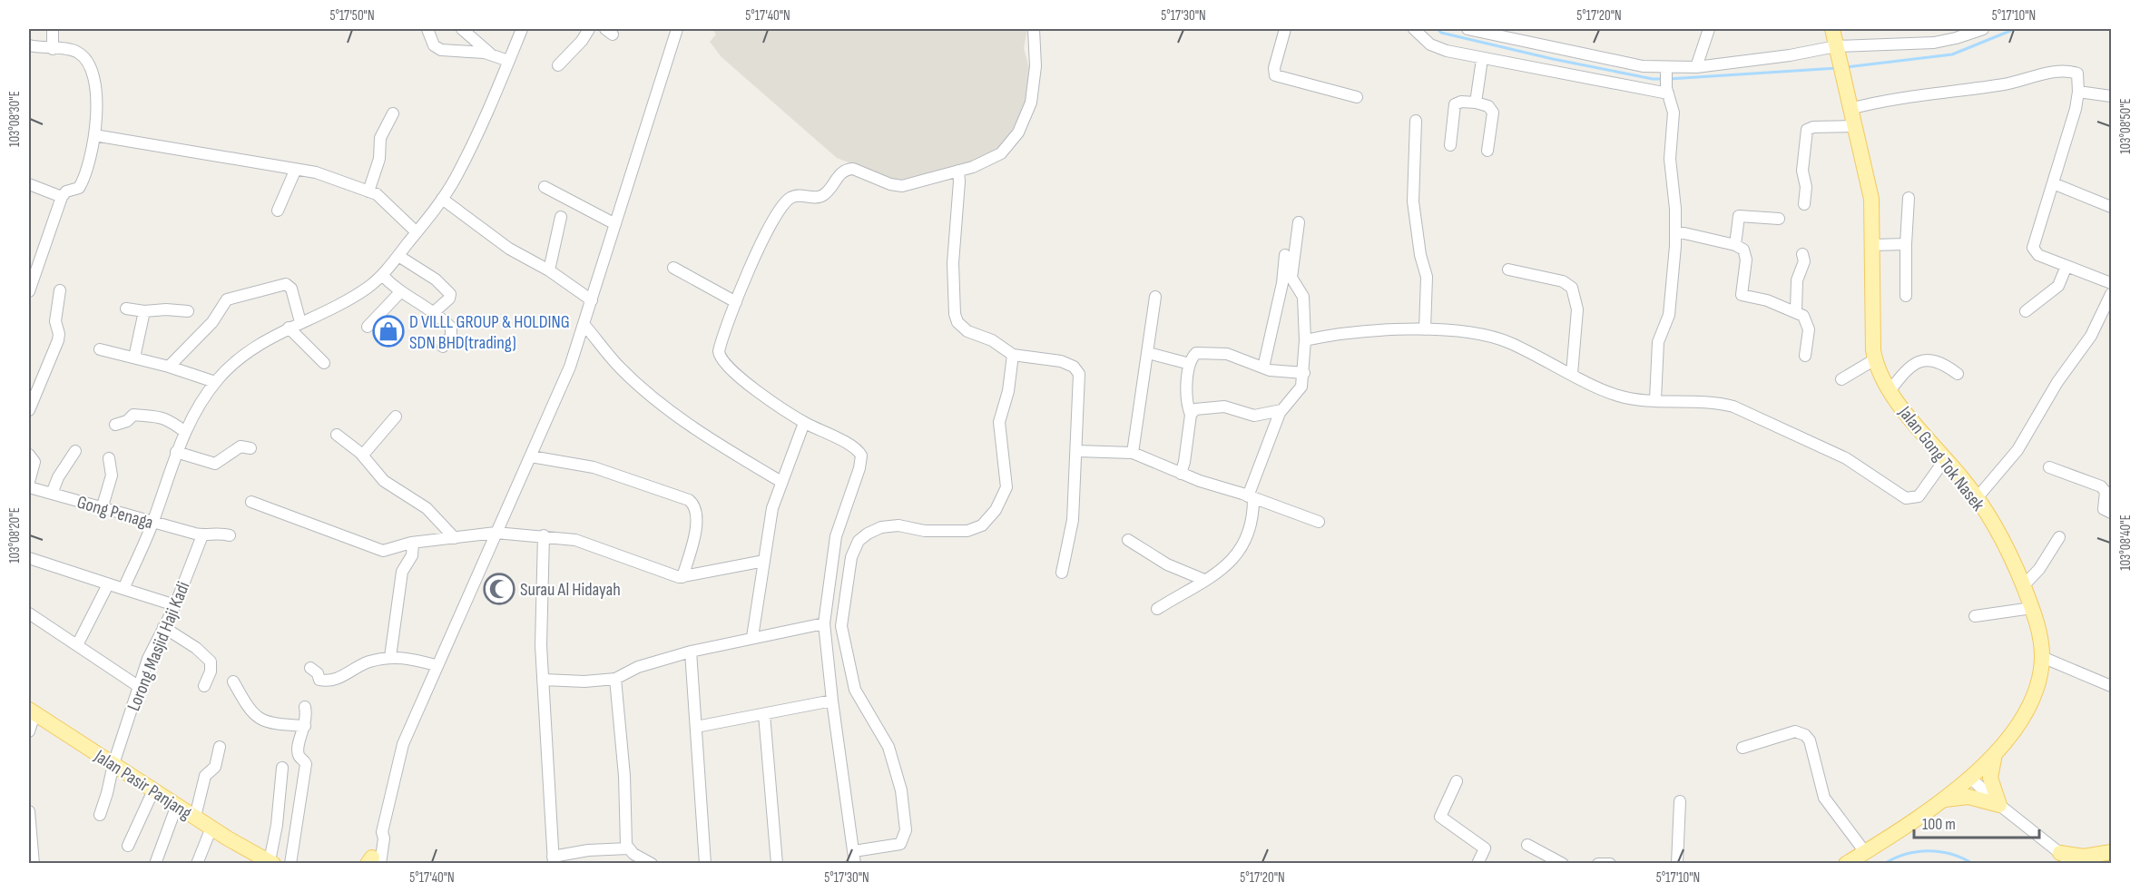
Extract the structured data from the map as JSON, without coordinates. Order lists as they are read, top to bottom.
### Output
{
  "streets": {
    "main road": ["Jalan Gong Tok Nasek", "Jalan Pasir Panjang"],
    "street": ["Gong Penaga", "Lorong Masjid Haji Kadi"]
  },
  "crossings": [
    ["Gong Penaga", "Lorong Masjid Haji Kadi"],
    ["Lorong Masjid Haji Kadi", "Jalan Pasir Panjang"]
  ],
  "places": {
    "shop": ["D VILLL GROUP & HOLDING SDN BHD(trading)"],
    "mosque": ["Surau Al Hidayah"]
  },
  "scale_bar": "100 m",
  "coordinates": [
    "5°17'50\"N",
    "5°17'40\"N",
    "5°17'30\"N",
    "5°17'20\"N",
    "5°17'10\"N",
    "103°08'30\"E",
    "103°08'50\"E",
    "103°08'20\"E",
    "103°08'40\"E"
  ]
}
